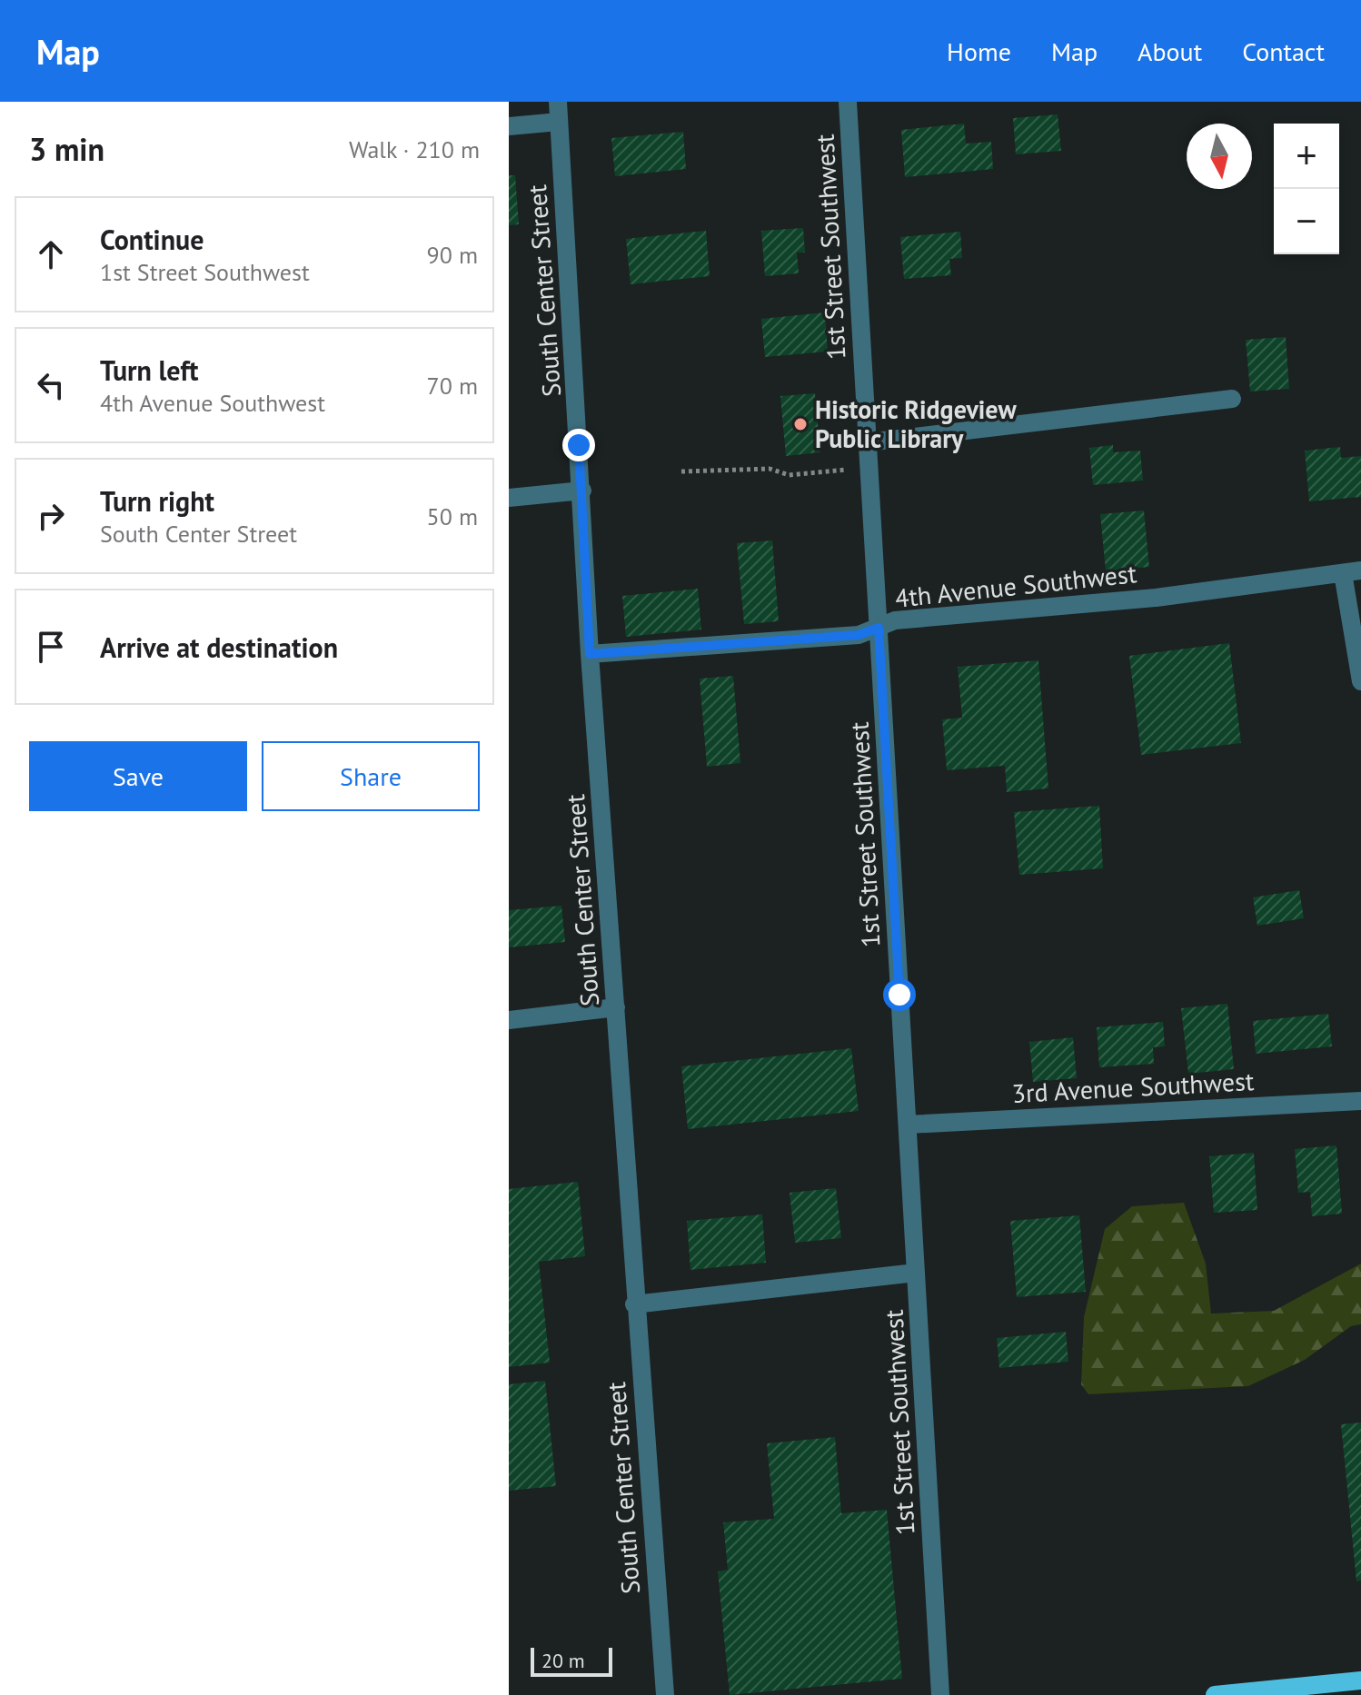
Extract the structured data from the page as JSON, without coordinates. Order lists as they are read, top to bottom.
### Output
{
  "streets": {
    "street": [
      "1st Street Southwest",
      "South Center Street",
      "4th Avenue Southwest",
      "3rd Avenue Southwest"
    ]
  },
  "crossings": [
    ["1st Street Southwest", "4th Avenue Southwest"],
    ["1st Street Southwest", "3rd Avenue Southwest"],
    ["South Center Street", "4th Avenue Southwest"]
  ],
  "places": ["Historic Ridgeview Public Library"],
  "scale_bar": "20 m",
  "north": "bottom",
  "page": {
    "header": "Map",
    "nav": [
      "Home",
      "Map",
      "About",
      "Contact"
    ],
    "heading": ["3 min", "Walk · 210 m"],
    "map_buttons": ["+", "−"],
    "list": [
      ["Continue", "1st Street Southwest", "90 m"],
      ["Turn left", "4th Avenue Southwest", "70 m"],
      ["Turn right", "South Center Street", "50 m"],
      "Arrive at destination"
    ],
    "buttons": ["Save", "Share"],
    "scale": "20 m"
  }
}
